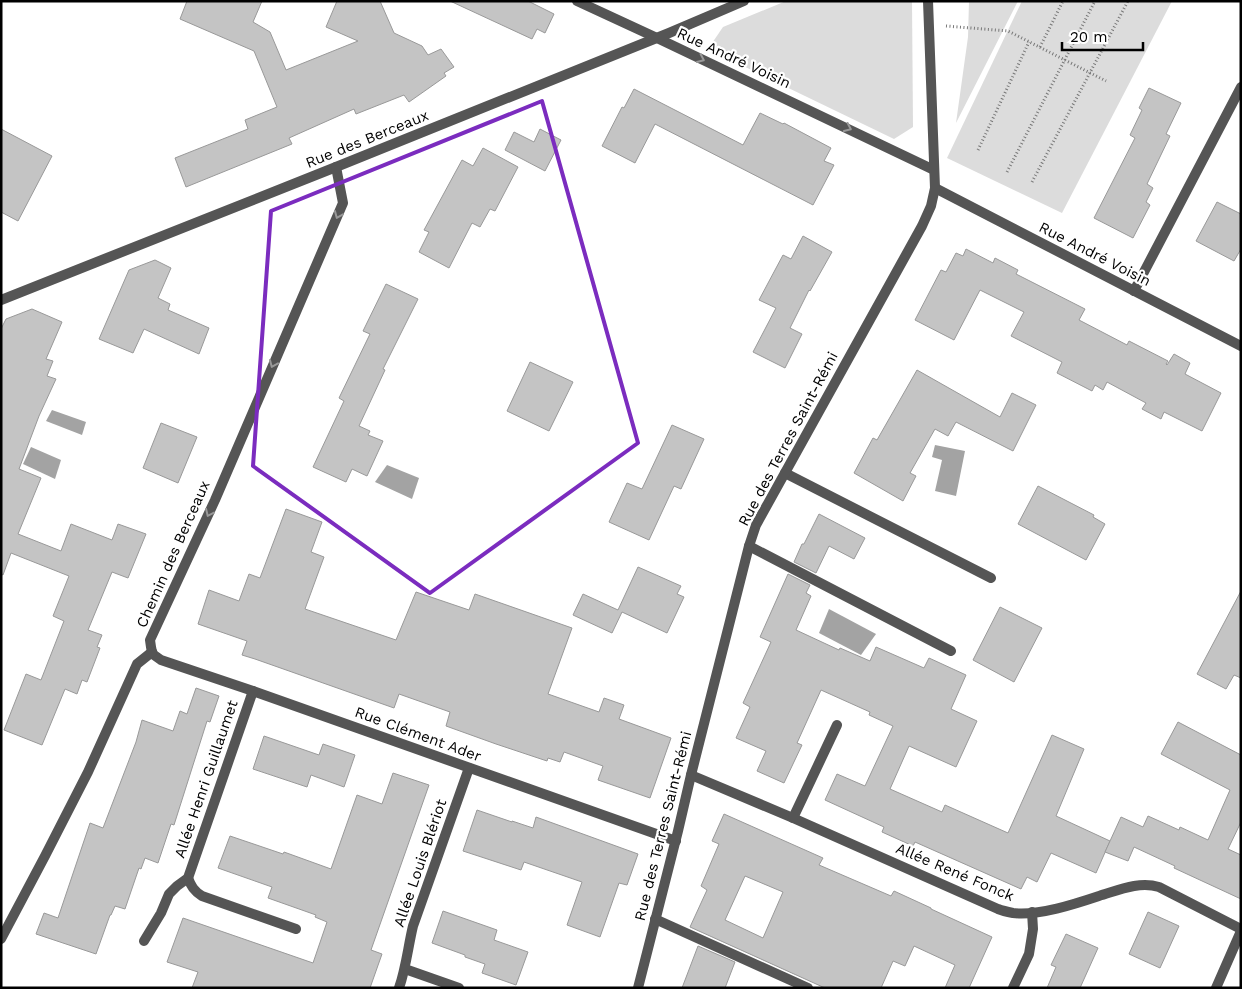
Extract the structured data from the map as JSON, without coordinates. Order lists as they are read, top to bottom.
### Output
{
  "streets": {
    "street": [
      "Rue André Voisin",
      "Rue des Berceaux",
      "Rue des Terres Saint-Rémi",
      "Chemin des Berceaux",
      "Rue Clément Ader",
      "Allée Henri Guillaumet",
      "Allée Louis Blériot",
      "Allée René Fonck"
    ]
  },
  "crossings": [
    ["Rue André Voisin", "Rue des Berceaux"],
    ["Rue André Voisin", "Rue des Terres Saint-Rémi"],
    ["Rue des Berceaux", "Chemin des Berceaux"],
    ["Rue des Terres Saint-Rémi", "Rue Clément Ader"],
    ["Rue des Terres Saint-Rémi", "Allée René Fonck"],
    ["Chemin des Berceaux", "Rue Clément Ader"],
    ["Rue Clément Ader", "Allée Henri Guillaumet"],
    ["Rue Clément Ader", "Allée Louis Blériot"]
  ],
  "one_way": ["Rue André Voisin", "Chemin des Berceaux"],
  "scale_bar": "20 m"
}
